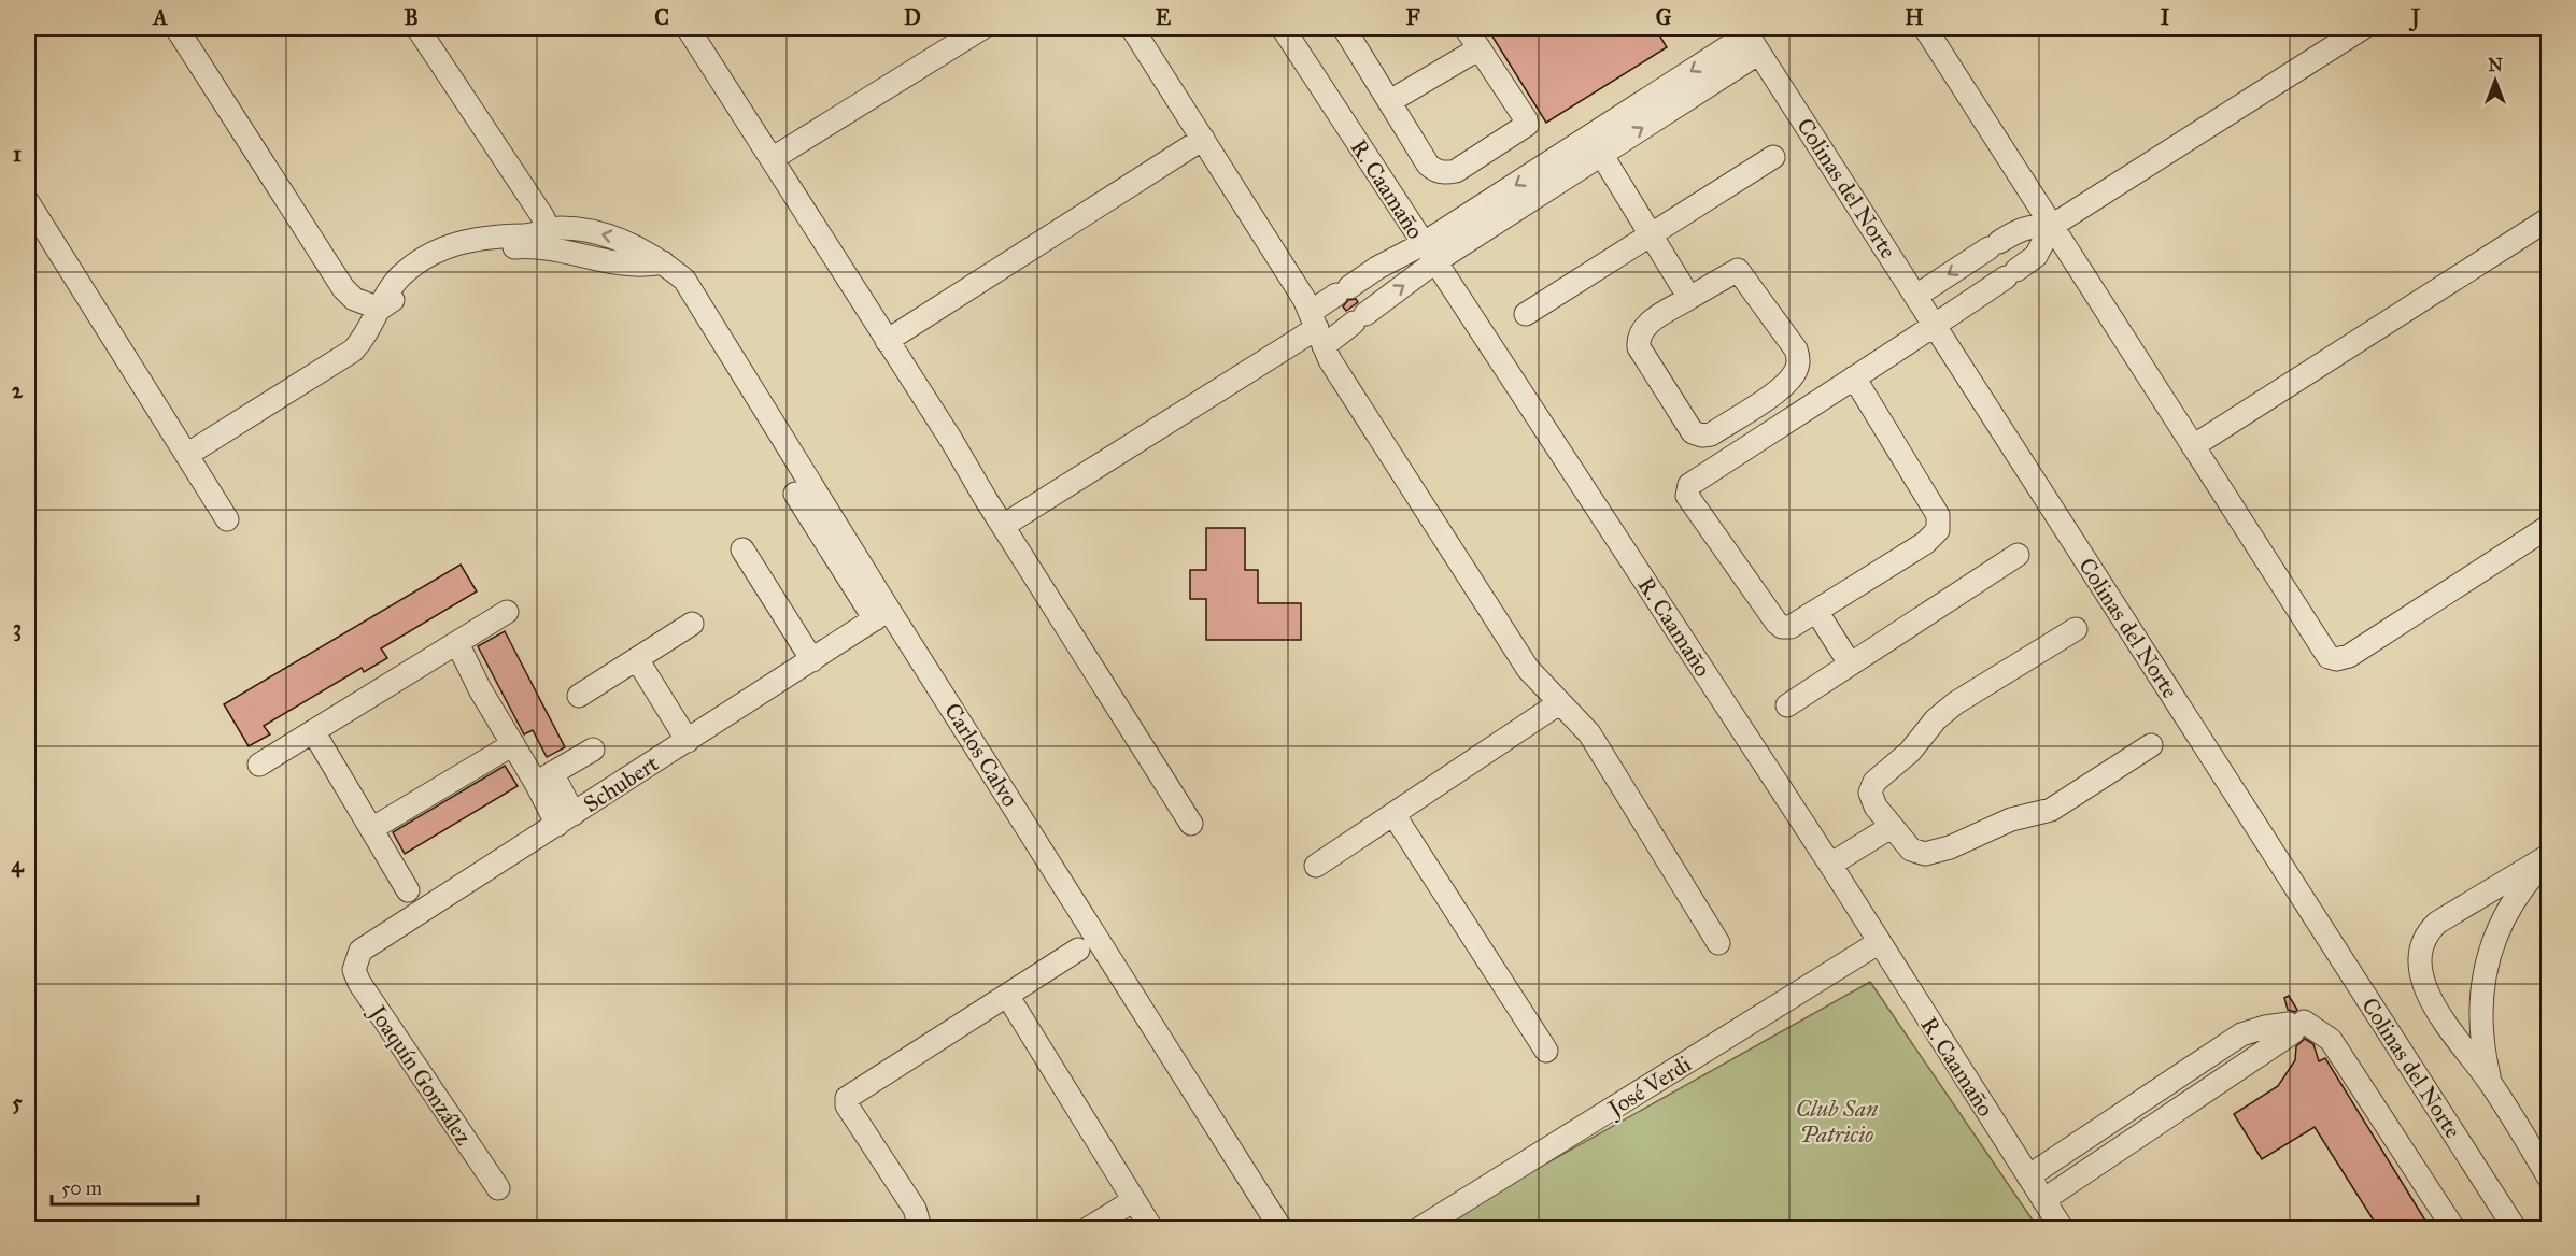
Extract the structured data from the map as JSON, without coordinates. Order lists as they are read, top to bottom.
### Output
{
  "streets": {
    "street": [
      "Colinas del Norte",
      "R. Caamaño",
      "Carlos Calvo",
      "Schubert",
      "Joaquín González",
      "José Verdi"
    ]
  },
  "crossings": [
    ["R. Caamaño", "José Verdi"],
    ["Carlos Calvo", "Schubert"],
    ["Schubert", "Joaquín González"]
  ],
  "parks": ["Club San Patricio"],
  "scale_bar": "50 m",
  "north": "top",
  "grid": {
    "columns": [
      "A",
      "B",
      "C",
      "D",
      "E",
      "F",
      "G",
      "H",
      "I",
      "J"
    ],
    "rows": [
      "1",
      "2",
      "3",
      "4",
      "5"
    ]
  }
}
